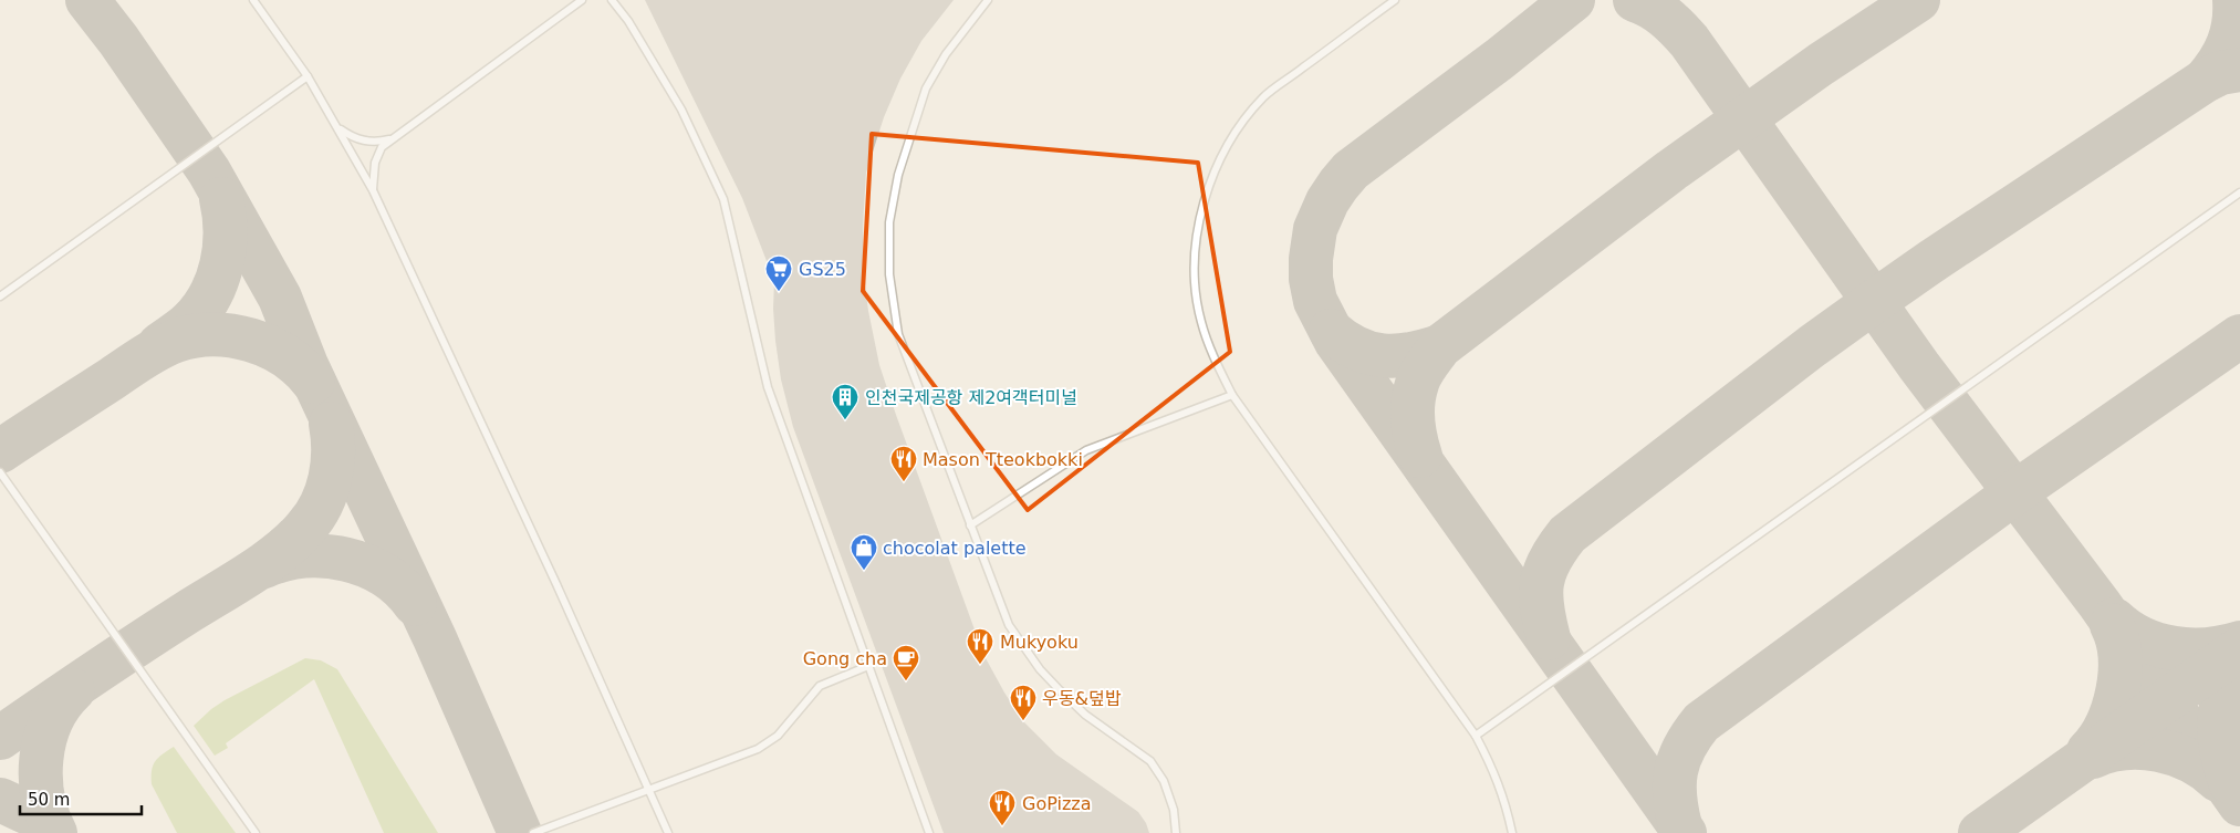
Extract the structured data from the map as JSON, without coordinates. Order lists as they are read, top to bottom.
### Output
{
  "places": {
    "supermarket": ["GS25"],
    "building": ["인천국제공항 제2여객터미널"],
    "restaurant": [
      "Mason Tteokbokki",
      "Mukyoku",
      "우동&덮밥",
      "GoPizza"
    ],
    "shop": ["chocolat palette"],
    "cafe": ["Gong cha"]
  },
  "scale_bar": "50 m"
}
